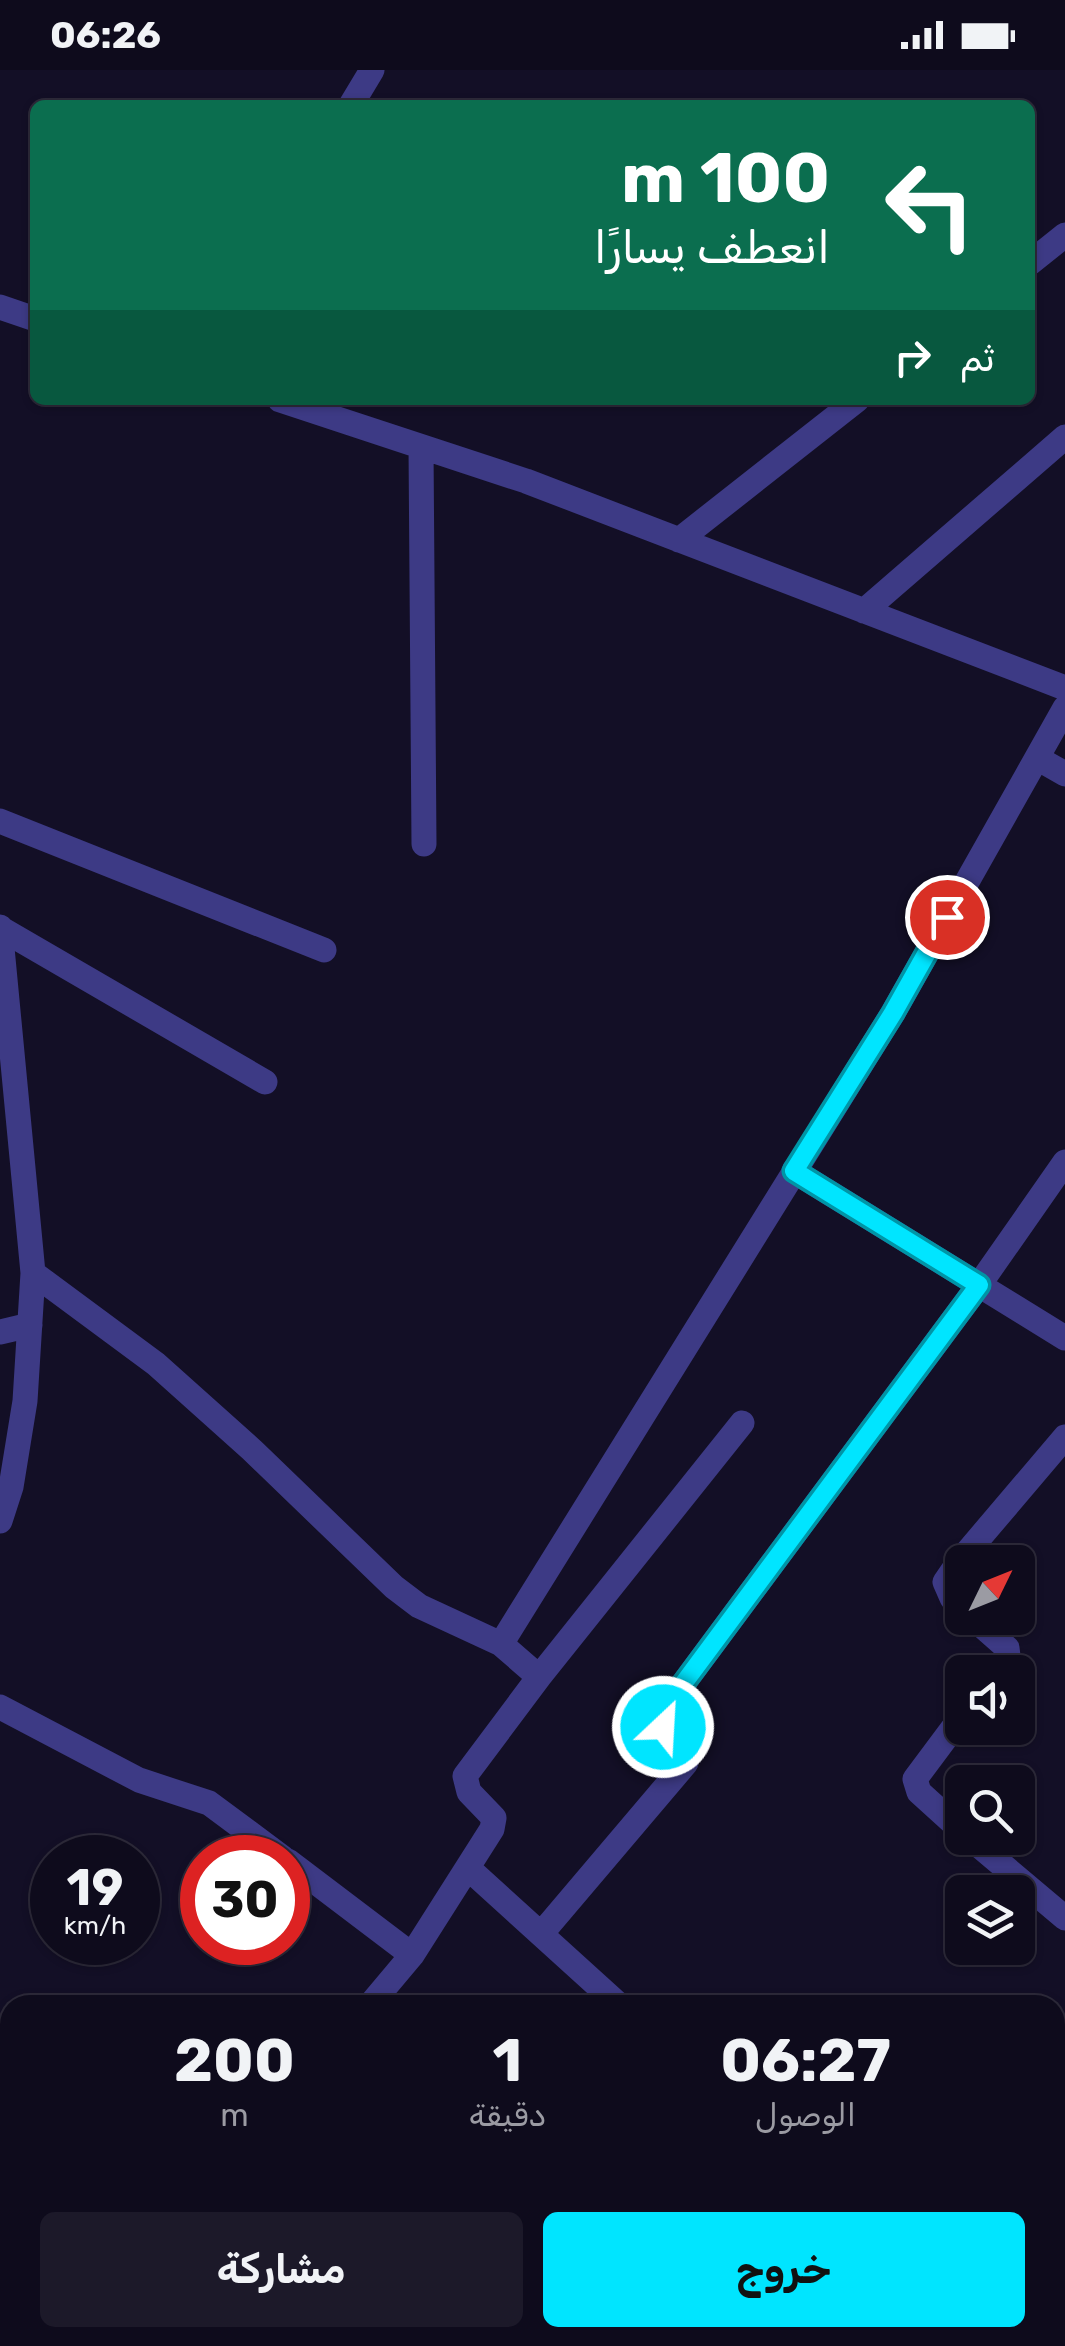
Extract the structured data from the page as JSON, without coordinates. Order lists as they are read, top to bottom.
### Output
{
  "north": "top right",
  "page": {
    "status": "06:26",
    "turn": ["100 m", "انعطف يسارًا"],
    "then": "ثم",
    "speed": "19 km/h",
    "limit": "30",
    "eta": [
      "06:27",
      "الوصول",
      "1",
      "دقيقة",
      "200",
      "m"
    ],
    "buttons": ["خروج", "مشاركة"]
  }
}
